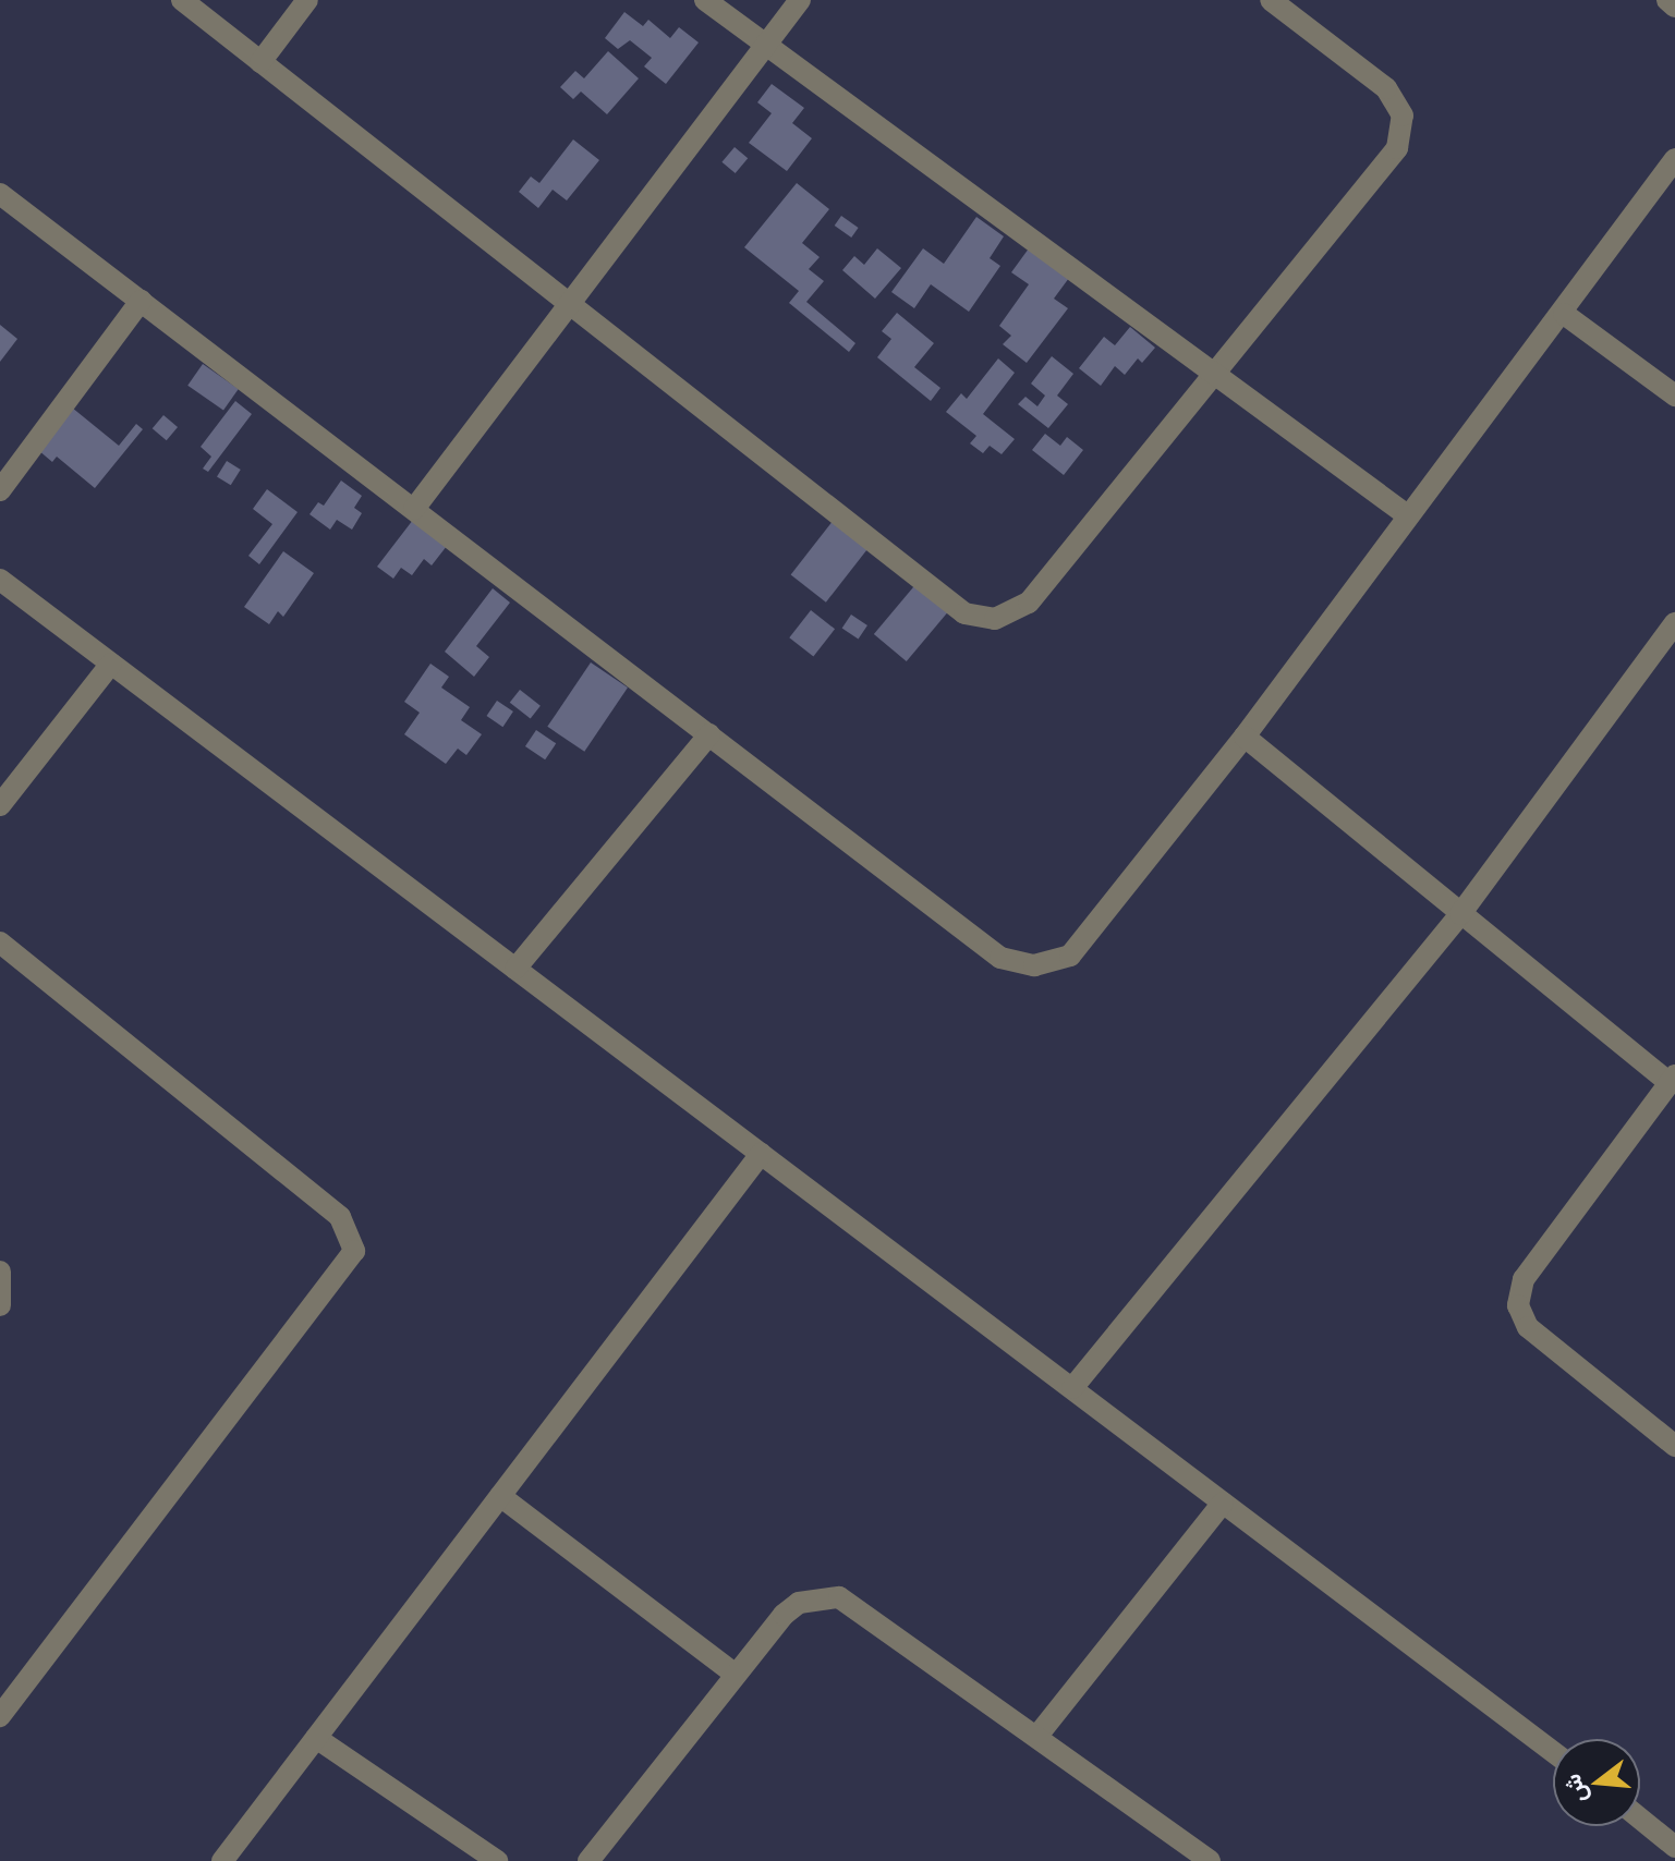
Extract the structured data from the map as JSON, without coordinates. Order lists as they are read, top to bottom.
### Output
{
  "north": "left"
}
